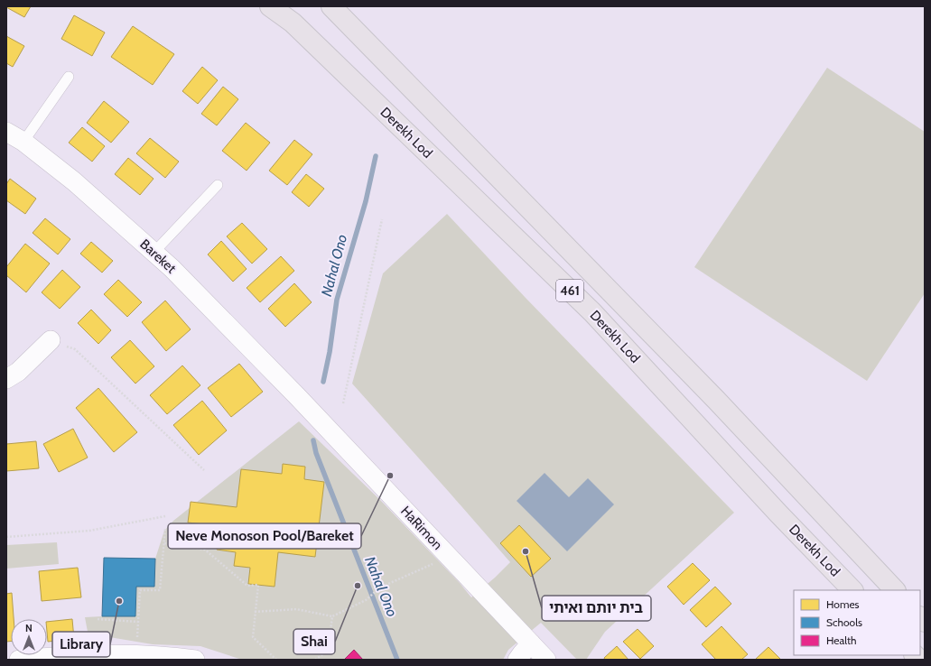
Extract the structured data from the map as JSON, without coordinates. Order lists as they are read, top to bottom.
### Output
{
  "streets": {
    "main road": ["Derekh Lod", "461"],
    "street": ["Bareket", "HaRimon"]
  },
  "crossings": [
    ["Bareket", "HaRimon"]
  ],
  "water": ["Nahal Ono"],
  "places": [
    "Neve Monoson Pool/Bareket",
    "בית יותם ואיתי",
    "Shai",
    "Library"
  ],
  "legend": ["Homes", "Schools", "Health"],
  "north": "top"
}
